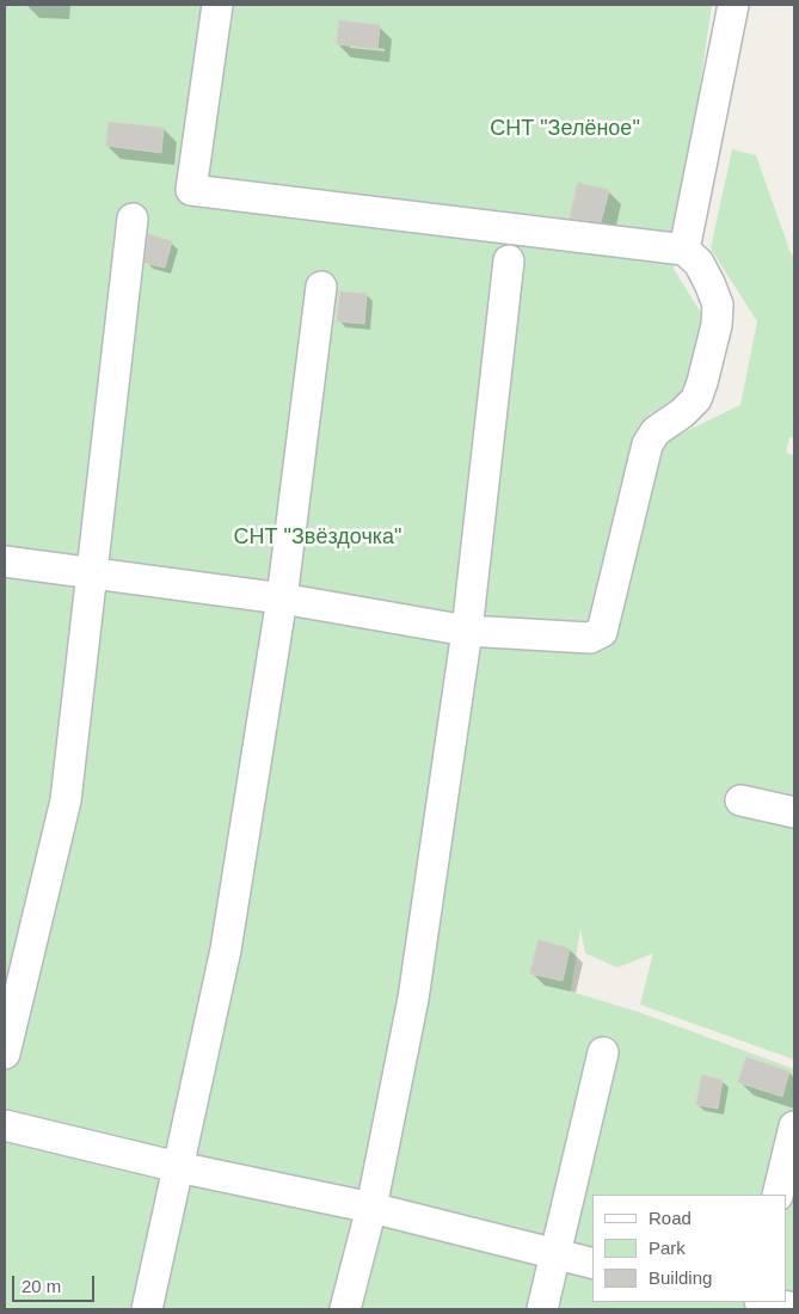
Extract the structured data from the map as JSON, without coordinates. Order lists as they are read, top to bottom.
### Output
{
  "parks": ["СНТ \"Зелёное\"", "СНТ \"Звёздочка\""],
  "legend": ["Road", "Park", "Building"],
  "scale_bar": "20 m"
}
